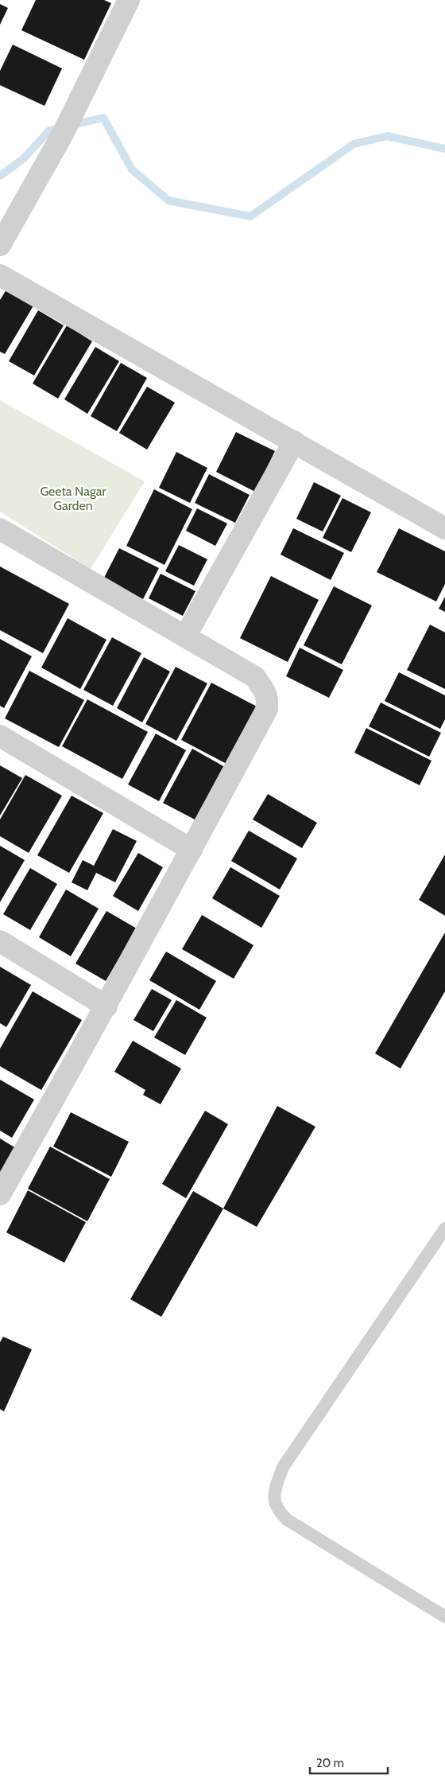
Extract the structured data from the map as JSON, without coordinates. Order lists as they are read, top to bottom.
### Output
{
  "parks": ["Geeta Nagar Garden"],
  "scale_bar": "20 m"
}
